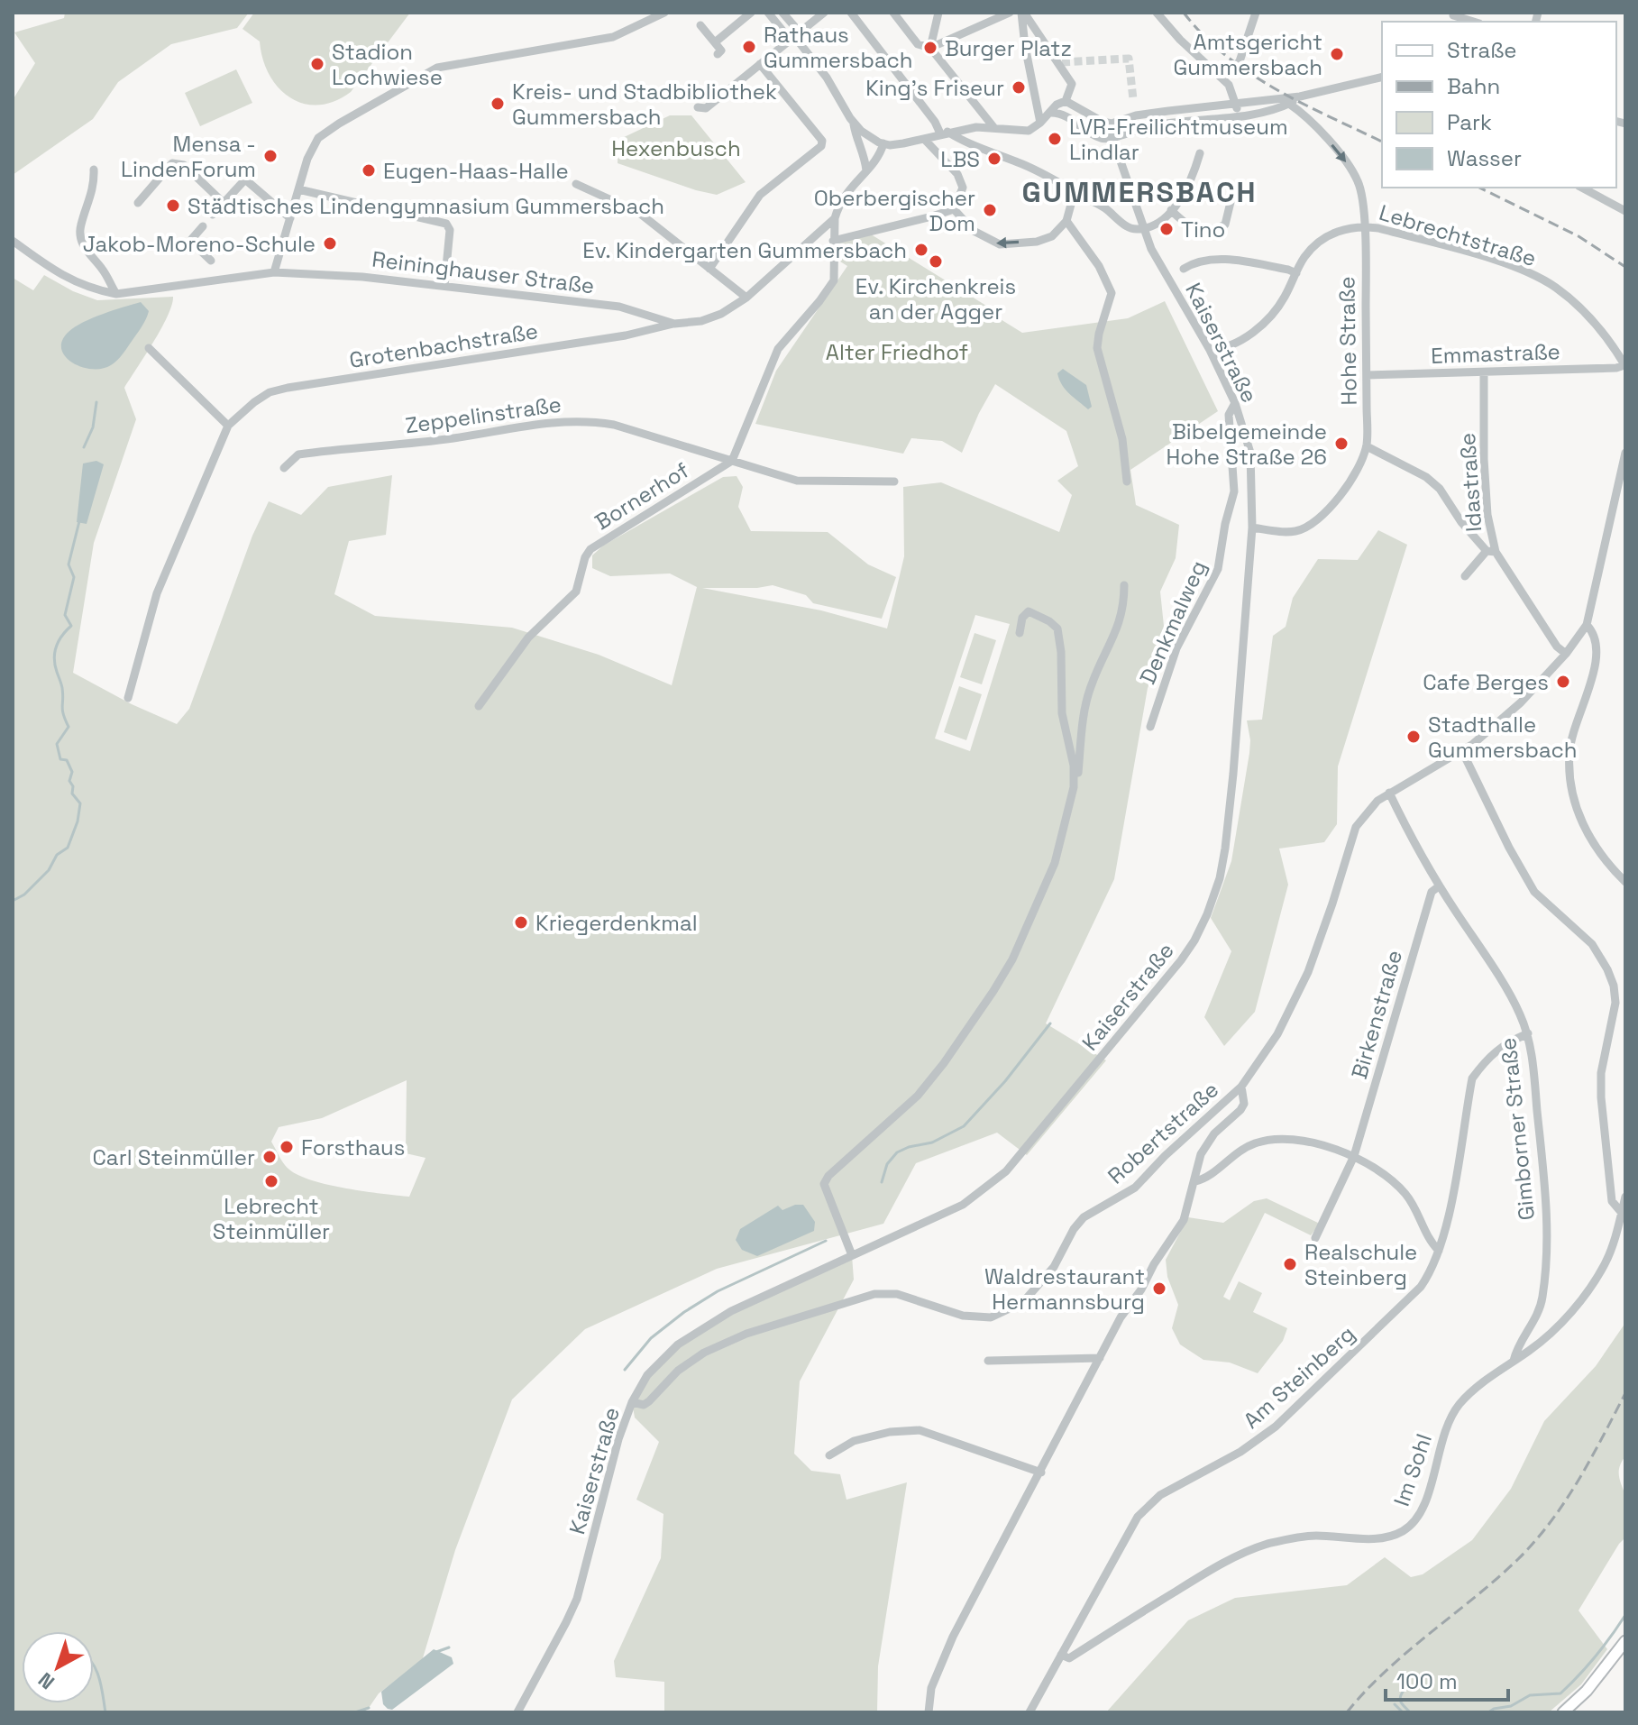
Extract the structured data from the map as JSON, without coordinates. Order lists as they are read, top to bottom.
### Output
{
  "streets": {
    "street": [
      "Lebrechtstraße",
      "Reininghauser Straße",
      "Hohe Straße",
      "Kaiserstraße",
      "Grotenbachstraße",
      "Emmastraße",
      "Zeppelinstraße",
      "Idastraße",
      "Bornerhof",
      "Denkmalweg",
      "Birkenstraße",
      "Gimborner Straße",
      "Robertstraße",
      "Am Steinberg",
      "Im Sohl"
    ]
  },
  "crossings": [
    ["Lebrechtstraße", "Hohe Straße"],
    ["Lebrechtstraße", "Kaiserstraße"],
    ["Lebrechtstraße", "Emmastraße"],
    ["Reininghauser Straße", "Grotenbachstraße"],
    ["Hohe Straße", "Kaiserstraße"],
    ["Hohe Straße", "Emmastraße"],
    ["Kaiserstraße", "Denkmalweg"],
    ["Kaiserstraße", "Robertstraße"],
    ["Emmastraße", "Idastraße"],
    ["Zeppelinstraße", "Bornerhof"],
    ["Idastraße", "Robertstraße"],
    ["Birkenstraße", "Gimborner Straße"],
    ["Gimborner Straße", "Robertstraße"],
    ["Gimborner Straße", "Am Steinberg"],
    ["Gimborner Straße", "Im Sohl"],
    ["Am Steinberg", "Im Sohl"]
  ],
  "districts": ["GUMMERSBACH"],
  "parks": ["Hexenbusch", "Alter Friedhof"],
  "places": [
    "Rathaus Gummersbach",
    "Burger Platz",
    "Amtsgericht Gummersbach",
    "Stadion Lochwiese",
    "King's Friseur",
    "Kreis- und Stadbibliothek Gummersbach",
    "LVR-Freilichtmuseum Lindlar",
    "Mensa - LindenForum",
    "LBS",
    "Eugen-Haas-Halle",
    "Städtisches Lindengymnasium Gummersbach",
    "Oberbergischer Dom",
    "Tino",
    "Jakob-Moreno-Schule",
    "Ev. Kindergarten Gummersbach",
    "Ev. Kirchenkreis an der Agger",
    "Bibelgemeinde Hohe Straße 26",
    "Cafe Berges",
    "Stadthalle Gummersbach",
    "Kriegerdenkmal",
    "Forsthaus",
    "Carl Steinmüller",
    "Lebrecht Steinmüller",
    "Realschule Steinberg",
    "Waldrestaurant Hermannsburg"
  ],
  "legend": [
    "Straße",
    "Bahn",
    "Park",
    "Wasser"
  ],
  "scale_bar": "100 m",
  "north": "bottom left"
}
